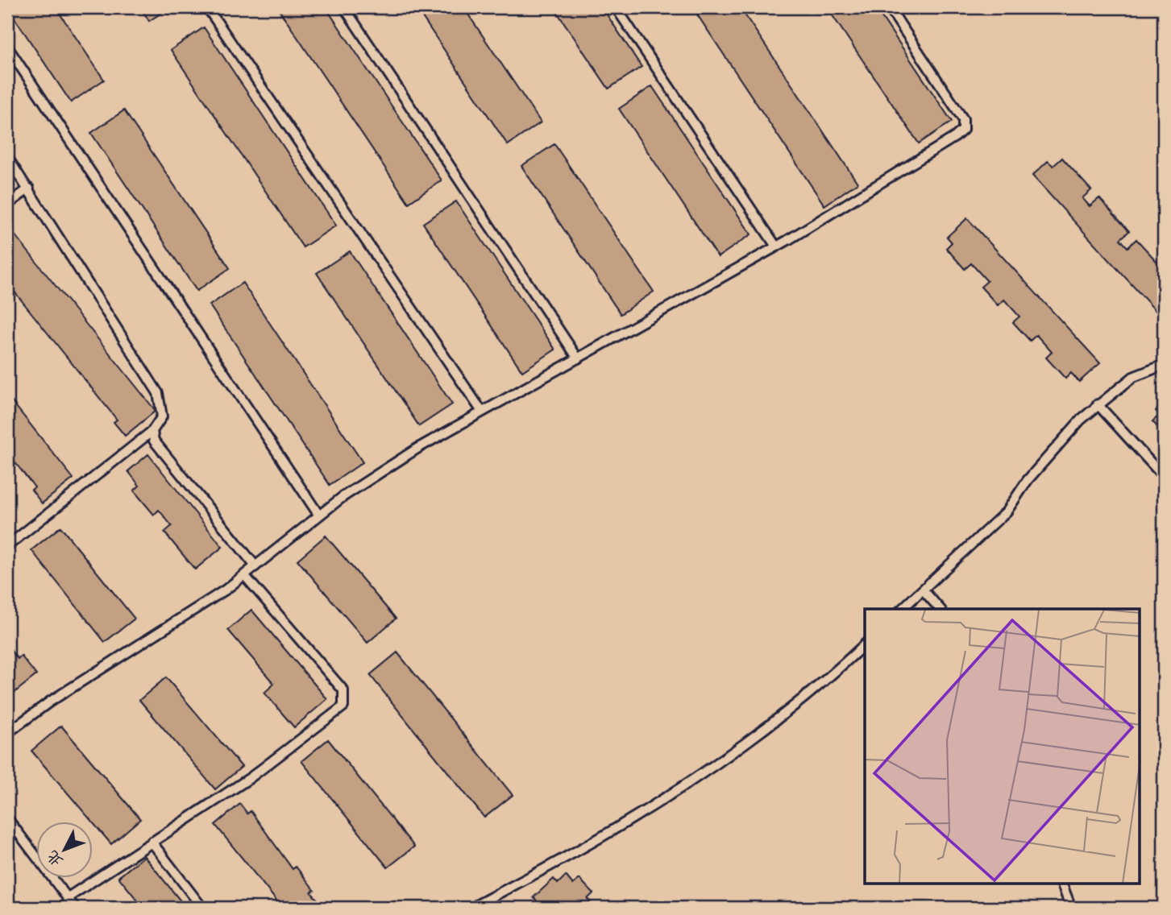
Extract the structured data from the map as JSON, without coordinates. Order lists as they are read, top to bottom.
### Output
{
  "north": "bottom left"
}
